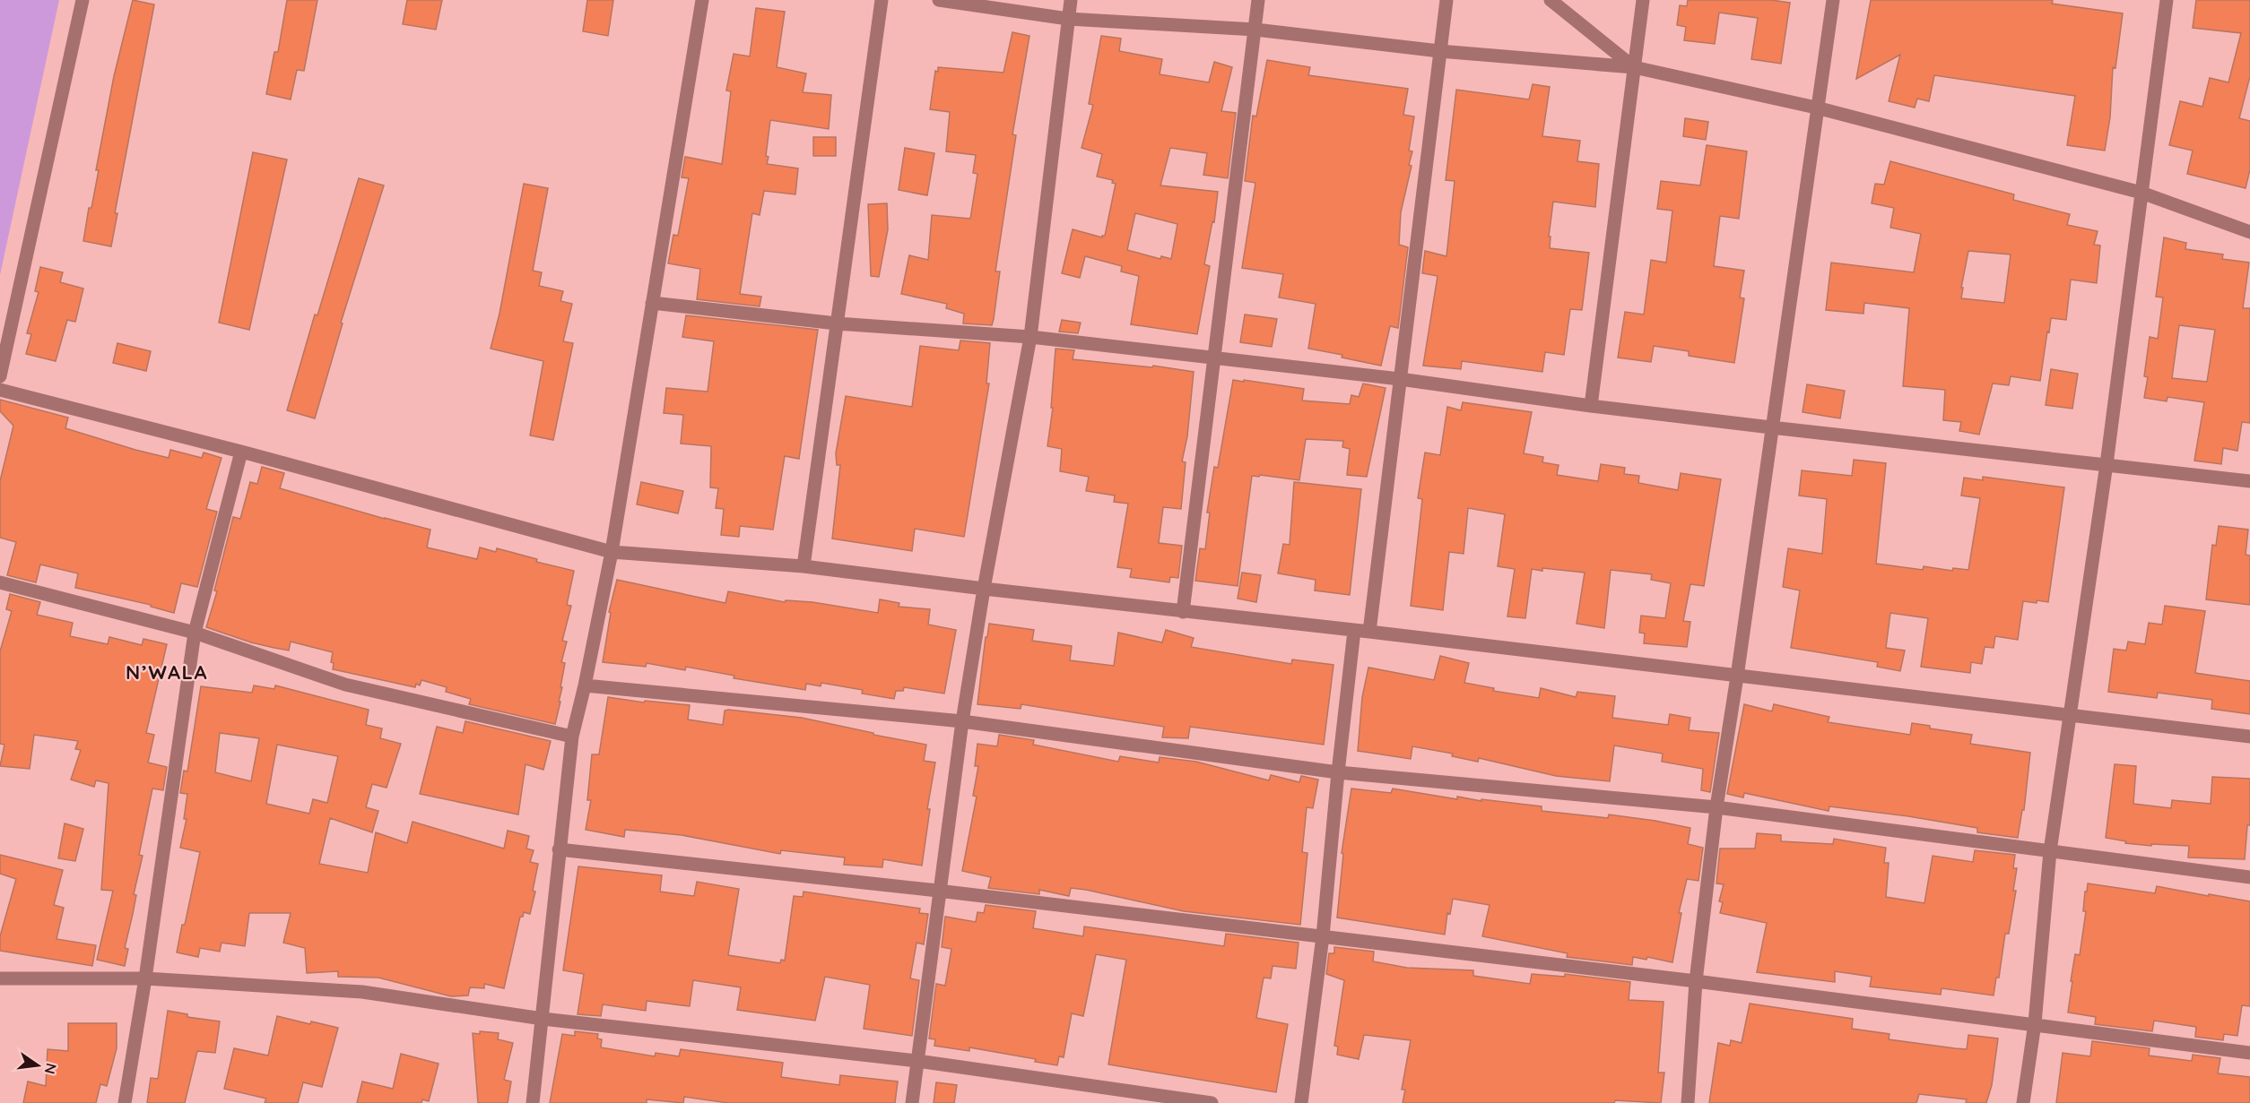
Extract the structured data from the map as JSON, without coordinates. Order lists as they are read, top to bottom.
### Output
{
  "districts": ["N’WALA"],
  "north": "right"
}
